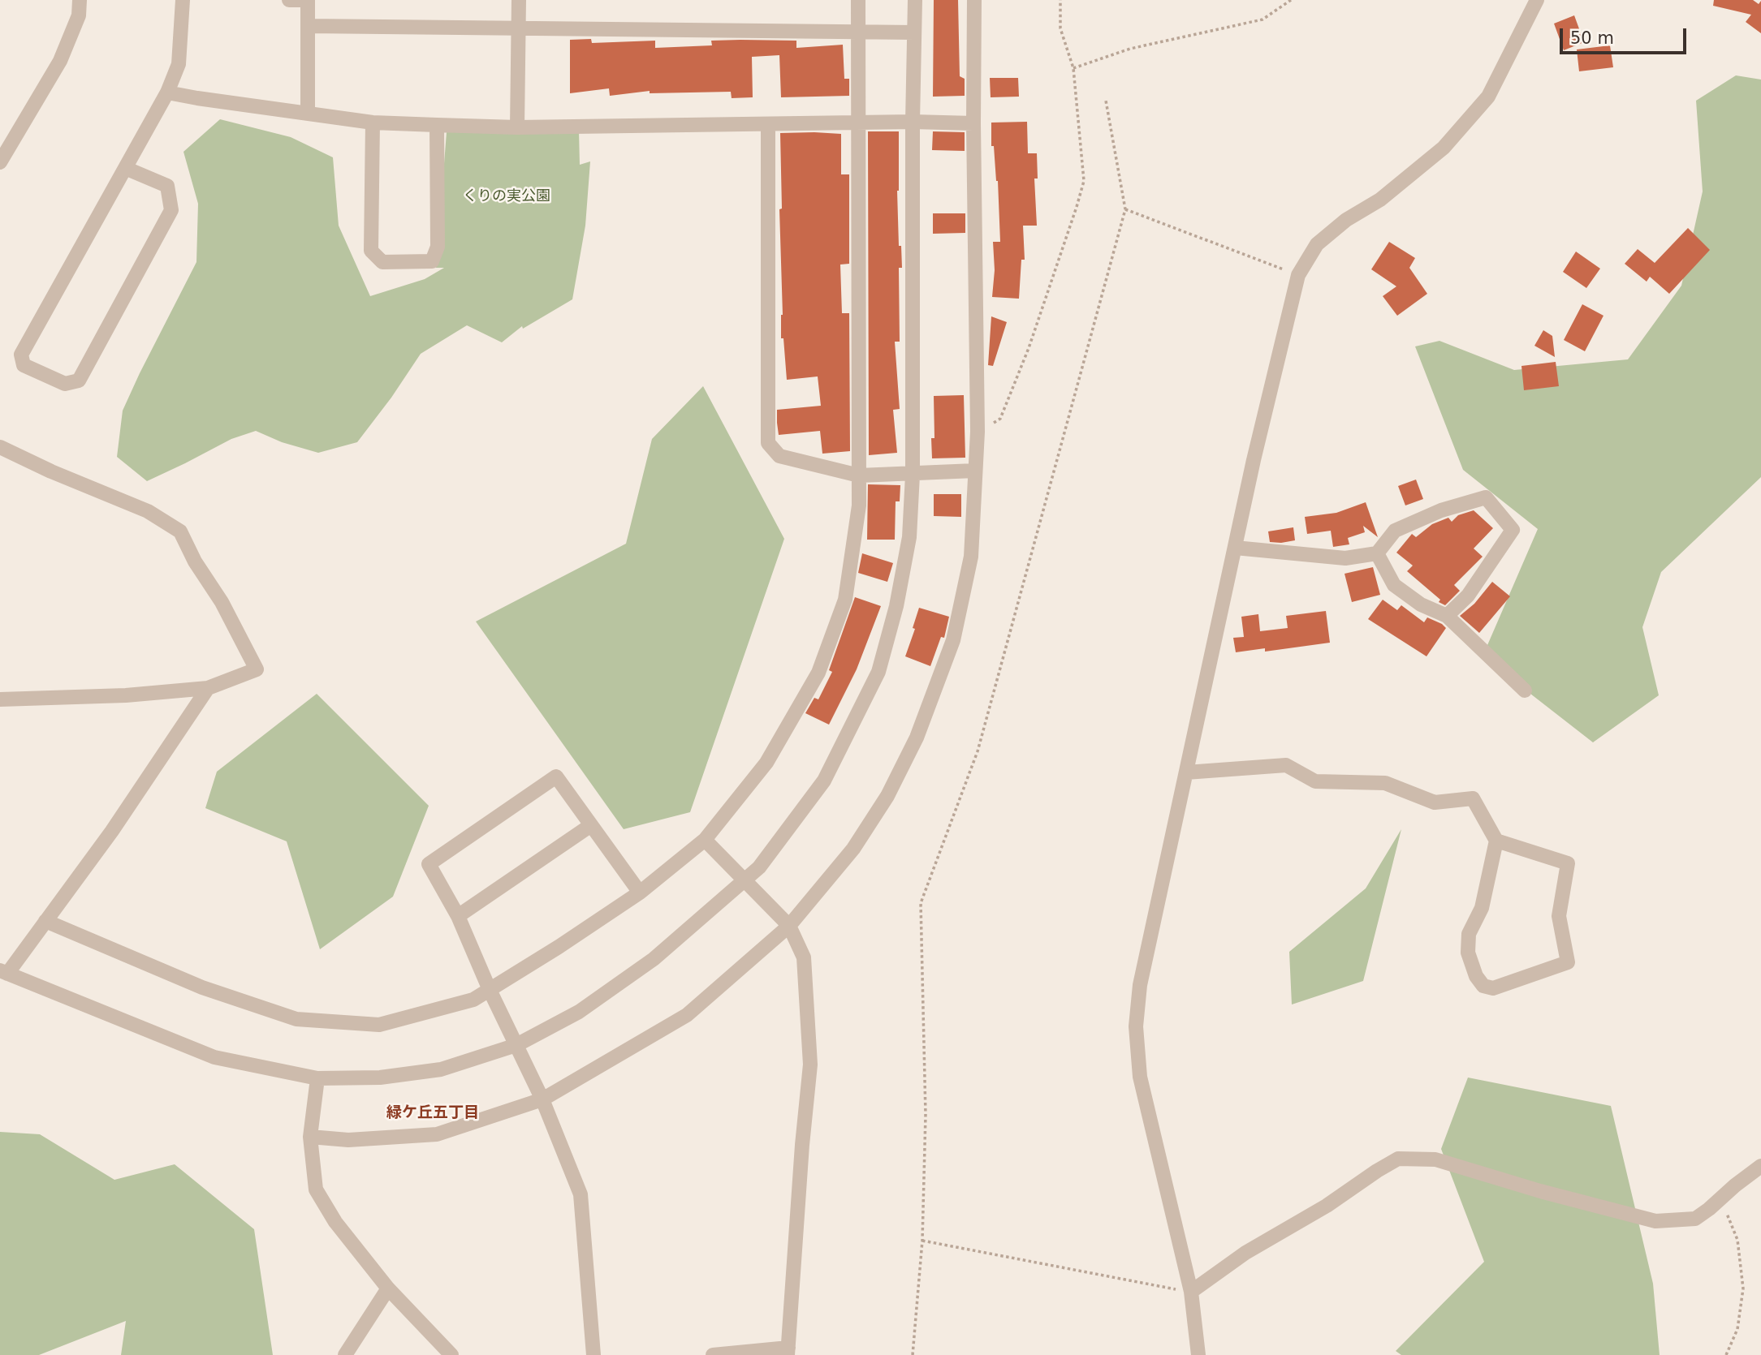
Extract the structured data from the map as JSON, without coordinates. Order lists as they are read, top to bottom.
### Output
{
  "districts": ["緑ケ丘五丁目"],
  "parks": ["くりの実公園"],
  "scale_bar": "50 m"
}
